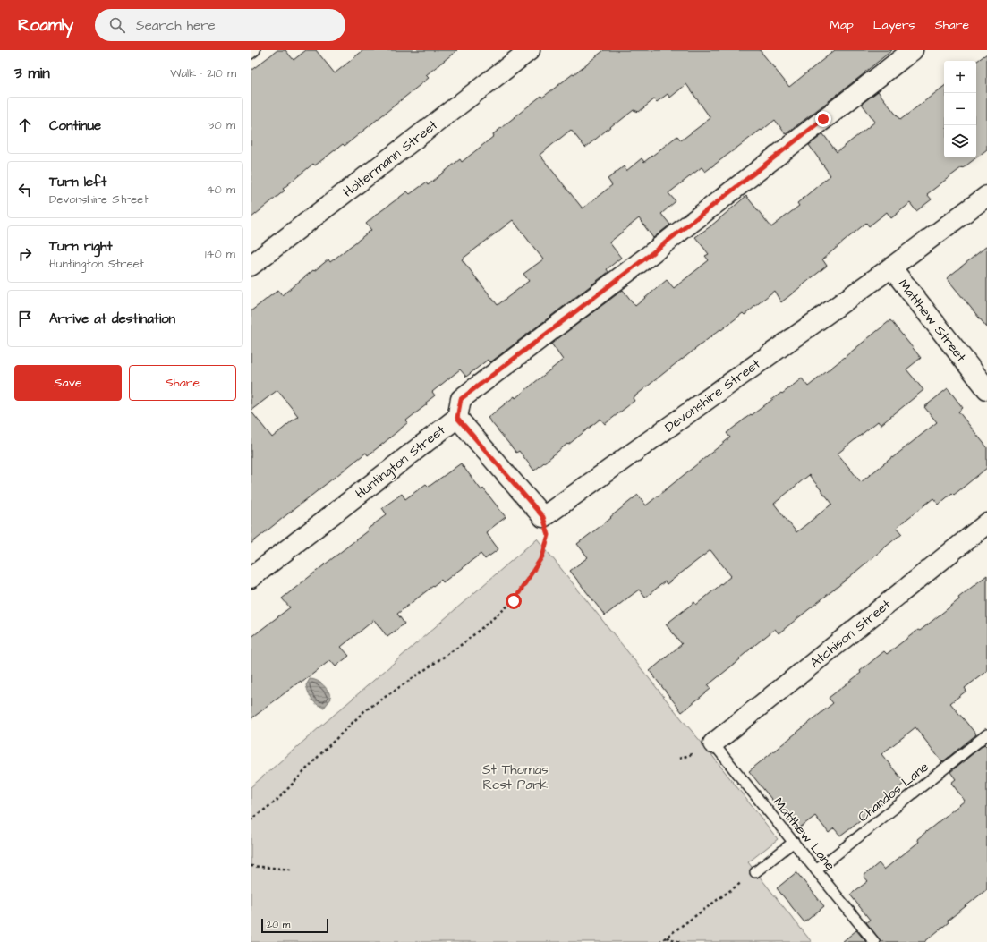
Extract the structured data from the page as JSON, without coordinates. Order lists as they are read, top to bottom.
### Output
{
  "streets": {
    "street": [
      "Holtermann Street",
      "Matthew Street",
      "Devonshire Street",
      "Huntington Street",
      "Atchison Street"
    ],
    "lane": ["Chandos Lane", "Matthew Lane"]
  },
  "crossings": [
    ["Matthew Street", "Devonshire Street"],
    ["Atchison Street", "Matthew Lane"],
    ["Chandos Lane", "Matthew Lane"]
  ],
  "parks": ["St Thomas Rest Park"],
  "scale_bar": "20 m",
  "page": {
    "header": "Roamly",
    "search": "Search here",
    "nav": ["Map", "Layers", "Share"],
    "heading": ["3 min", "Walk · 210 m"],
    "map_buttons": ["+", "−"],
    "list": [
      ["Continue", "30 m"],
      ["Turn left", "Devonshire Street", "40 m"],
      ["Turn right", "Huntington Street", "140 m"],
      "Arrive at destination"
    ],
    "buttons": ["Save", "Share"],
    "scale": "20 m"
  }
}
